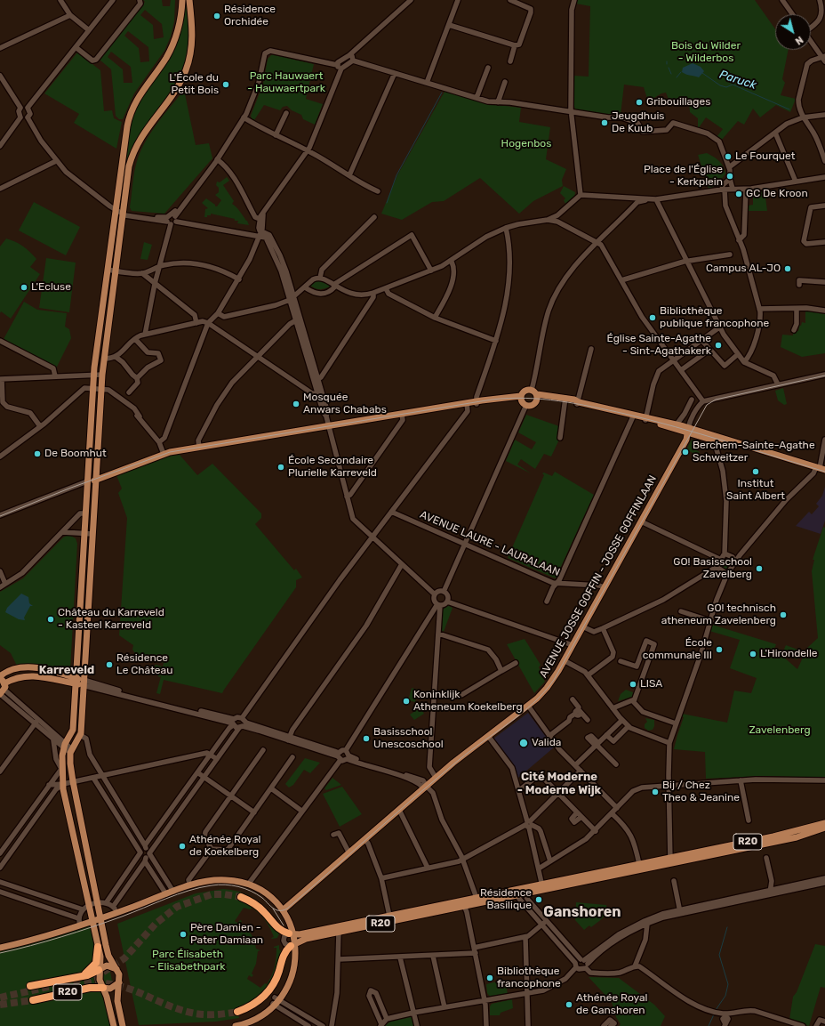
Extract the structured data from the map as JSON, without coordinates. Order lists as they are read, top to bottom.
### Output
{
  "streets": {
    "highway": ["R20"],
    "main road": ["AVENUE JOSSE GOFFIN - JOSSE GOFFINLAAN"],
    "street": ["AVENUE LAURE - LAURALAAN"]
  },
  "crossings": [
    ["AVENUE LAURE - LAURALAAN", "AVENUE JOSSE GOFFIN - JOSSE GOFFINLAAN"]
  ],
  "districts": ["Karreveld", "Cité Moderne - Moderne Wijk", "Ganshoren"],
  "water": ["Paruck"],
  "parks": [
    "Bois du Wilder - Wilderbos",
    "Parc Hauwaert - Hauwaertpark",
    "Hogenbos",
    "Zavelenberg",
    "Parc Élisabeth - Elisabethpark"
  ],
  "places": [
    "Résidence Orchidée",
    "L'École du Petit Bois",
    "Gribouillages",
    "Jeugdhuis De Kuub",
    "Le Fourquet",
    "Place de l'Église - Kerkplein",
    "GC De Kroon",
    "Campus AL-JO",
    "L'Ecluse",
    "Bibliothèque publique francophone",
    "Église Sainte-Agathe - Sint-Agathakerk",
    "Mosquée Anwars Chababs",
    "Berchem-Sainte-Agathe Schweitzer",
    "De Boomhut",
    "École Secondaire Plurielle Karreveld",
    "Institut Saint Albert",
    "GO! Basisschool Zavelberg",
    "GO! technisch atheneum Zavelenberg",
    "Château du Karreveld - Kasteel Karreveld",
    "École communale III",
    "L'Hirondelle",
    "Résidence Le Château",
    "LISA",
    "Koninklijk Atheneum Koekelberg",
    "Basisschool Unescoschool",
    "Valida",
    "Bij / Chez Theo & Jeanine",
    "Athénée Royal de Koekelberg",
    "Résidence Basilique",
    "Père Damien - Pater Damiaan",
    "Bibliothèque francophone",
    "Athénée Royal de Ganshoren"
  ],
  "north": "bottom right"
}
